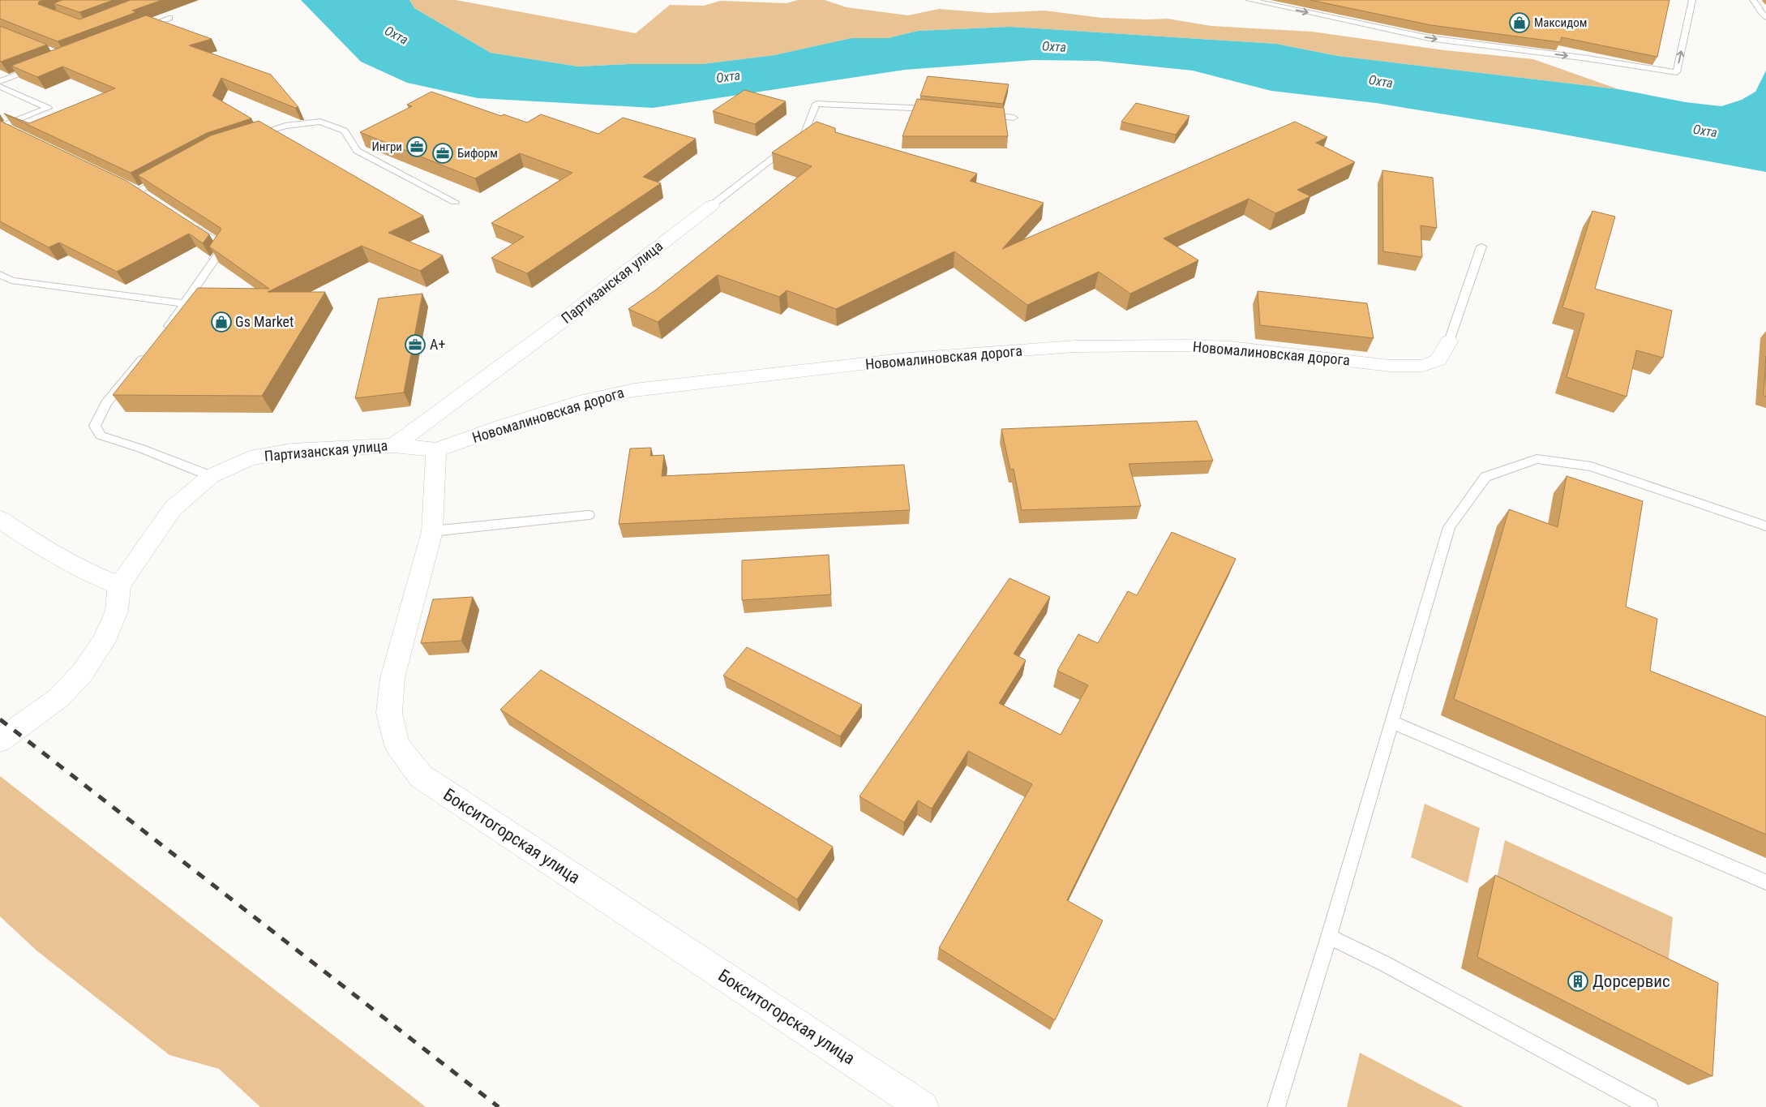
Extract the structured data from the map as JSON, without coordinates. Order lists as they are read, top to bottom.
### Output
{
  "streets": {
    "street": ["Партизанская улица", "Новомалиновская дорога", "Бокситогорская улица"]
  },
  "crossings": [
    ["Новомалиновская дорога", "Бокситогорская улица"]
  ],
  "water": ["Охта"],
  "places": {
    "shop": ["Максидом", "Gs Market"],
    "office": ["Ингри", "Биформ", "А+"],
    "building": ["Дорсервис"]
  }
}
